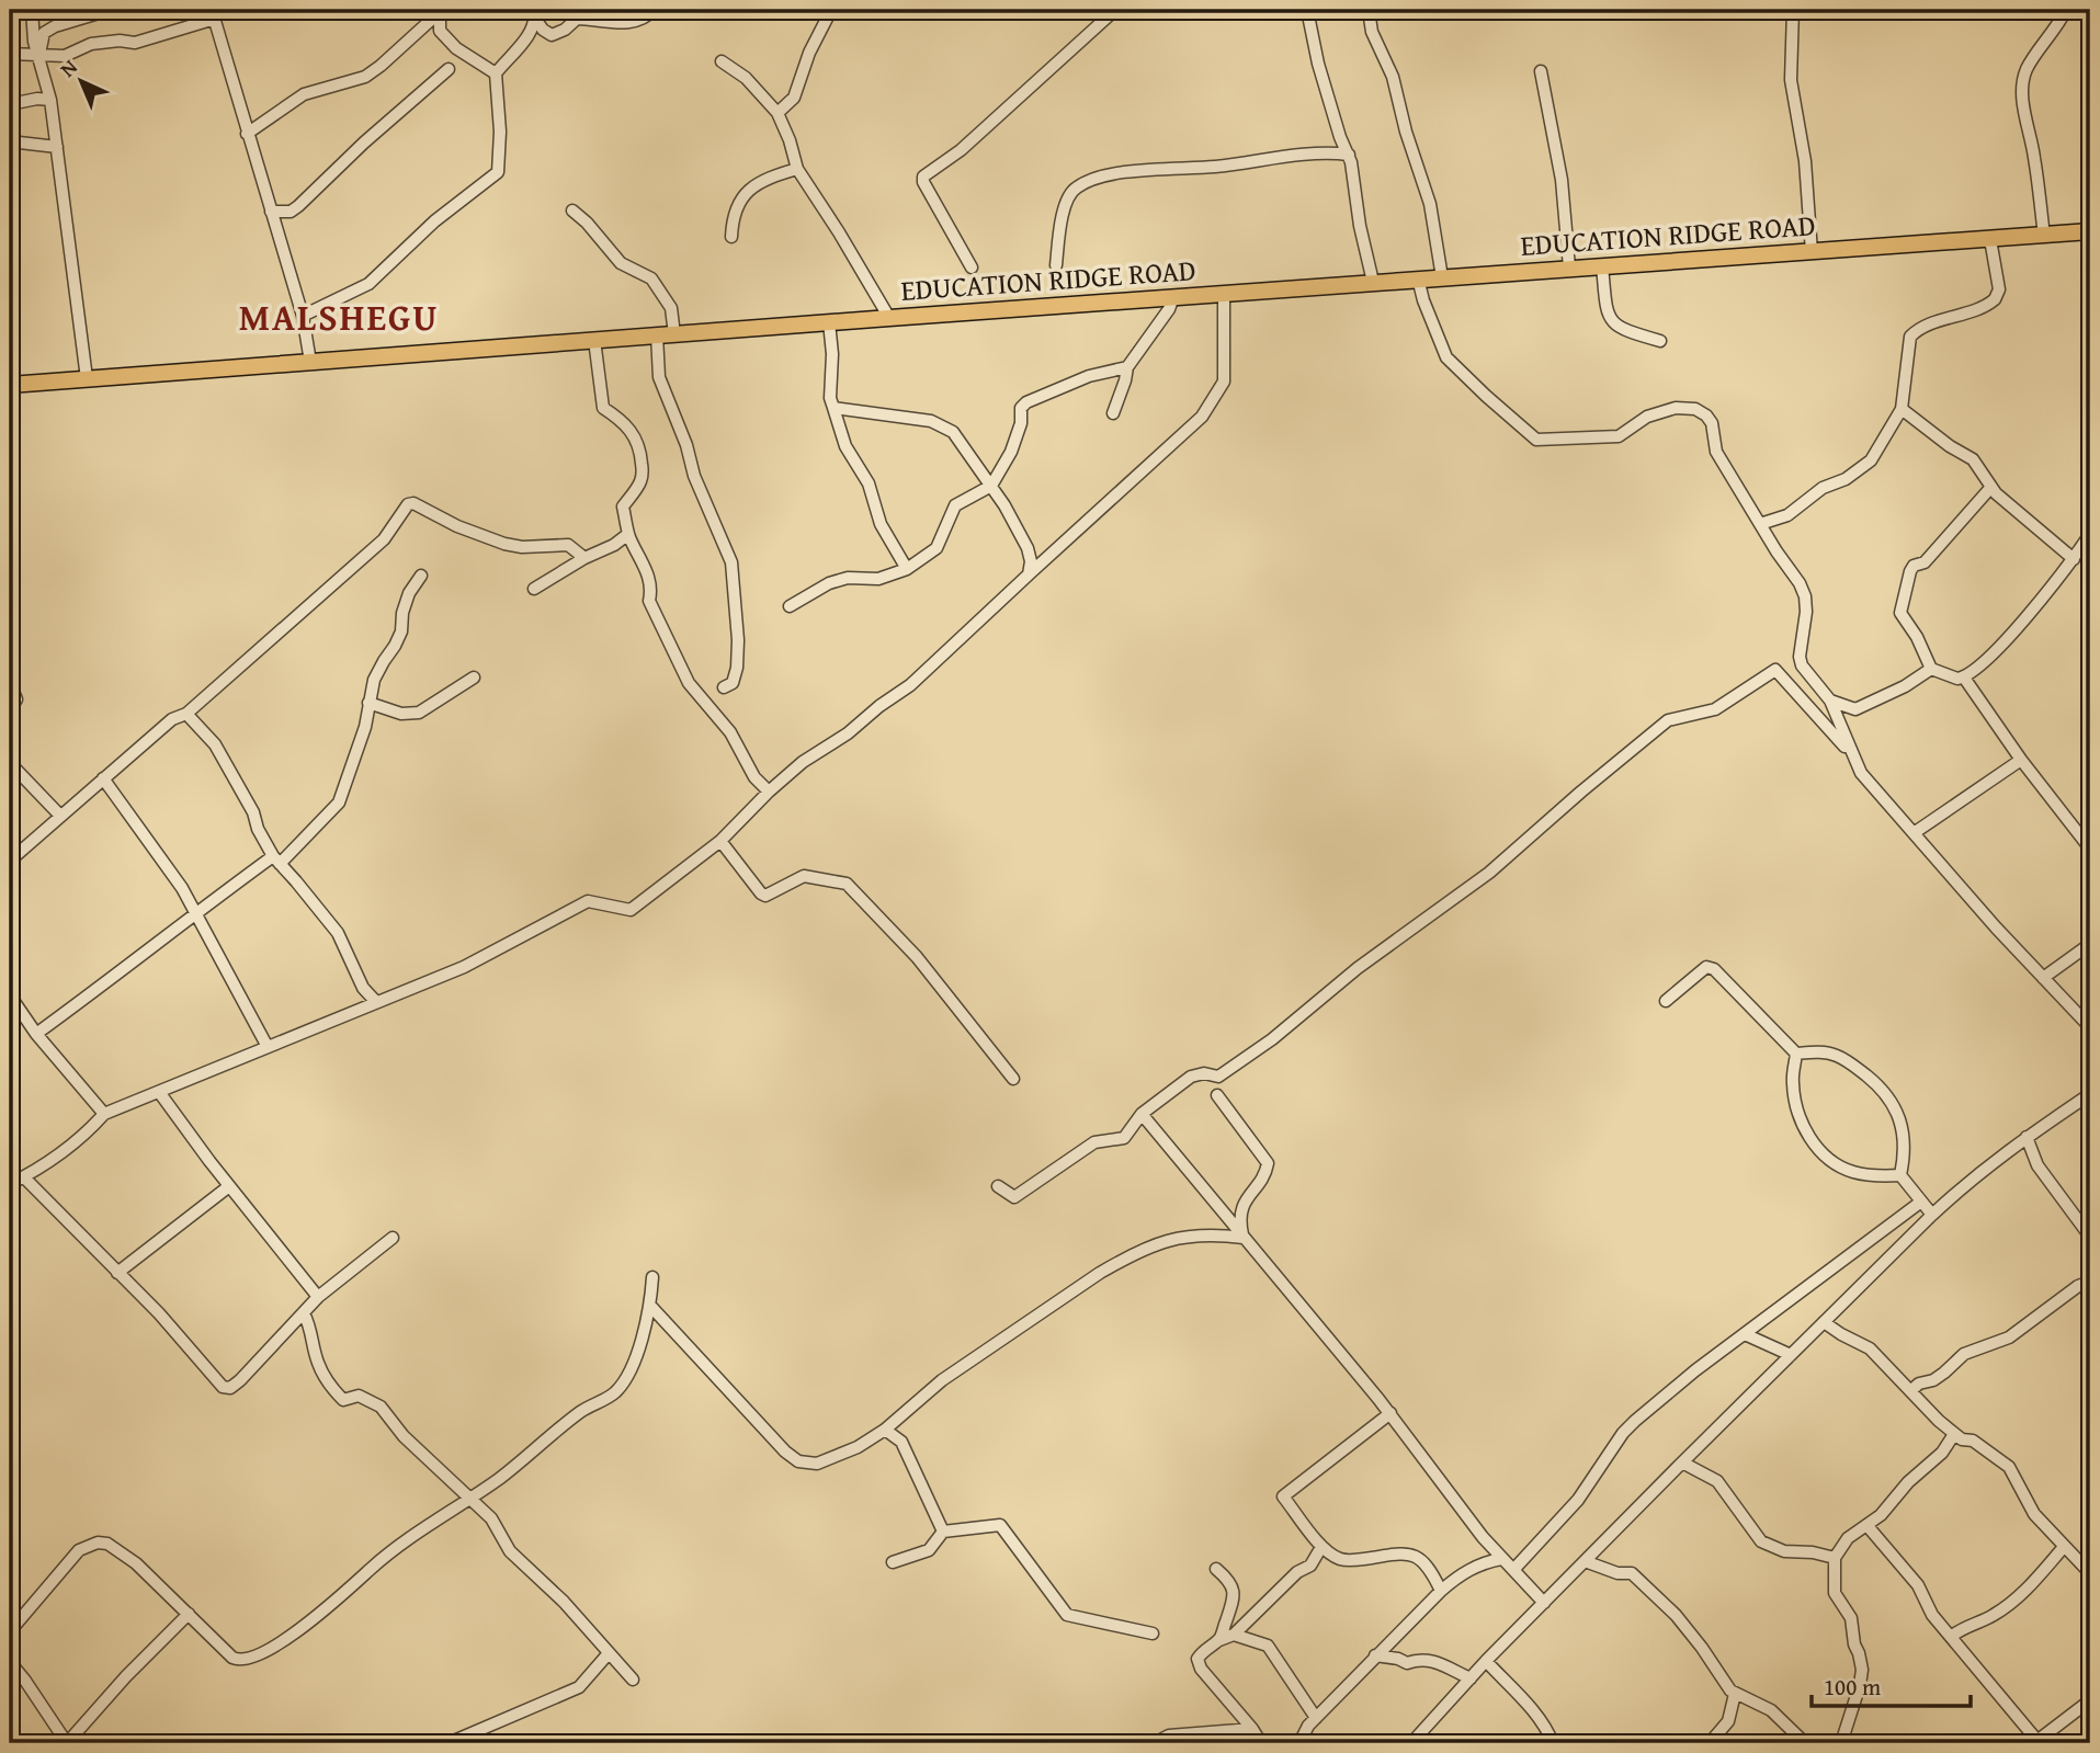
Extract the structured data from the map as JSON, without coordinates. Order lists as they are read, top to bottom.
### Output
{
  "streets": {
    "main road": ["EDUCATION RIDGE ROAD"]
  },
  "districts": ["MALSHEGU"],
  "scale_bar": "100 m",
  "north": "top left"
}
